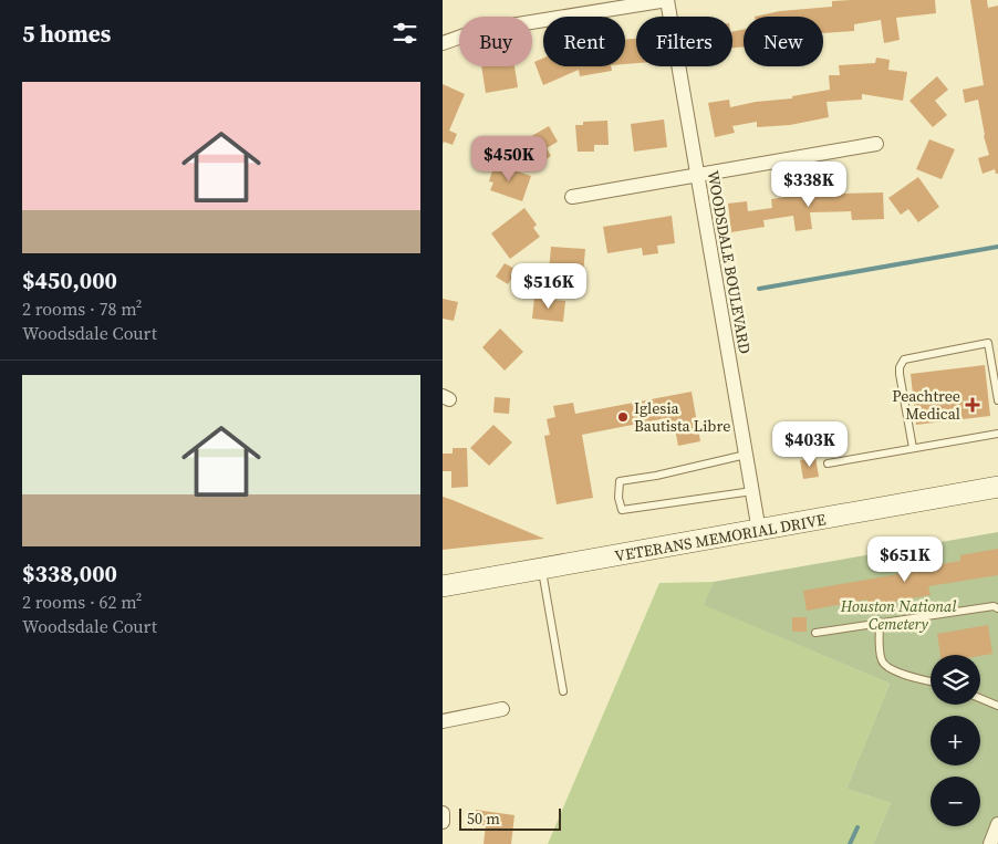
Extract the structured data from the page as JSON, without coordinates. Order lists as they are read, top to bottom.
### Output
{
  "streets": {
    "main road": ["VETERANS MEMORIAL DRIVE"],
    "street": ["WOODSDALE BOULEVARD"]
  },
  "crossings": [
    ["WOODSDALE BOULEVARD", "VETERANS MEMORIAL DRIVE"]
  ],
  "parks": ["Houston National Cemetery"],
  "places": {
    "health": ["Peachtree Medical"],
    "other": ["Iglesia Bautista Libre"]
  },
  "scale_bar": "50 m",
  "page": {
    "heading": "5 homes",
    "chip": [
      "Buy",
      "Rent",
      "Filters",
      "New"
    ],
    "list": [
      {
        "name": "$450,000",
        "note": "2 rooms · 78 m² · Woodsdale Court"
      },
      {
        "name": "$338,000",
        "note": "2 rooms · 62 m² · Woodsdale Court"
      }
    ],
    "price": [
      "$450K",
      "$338K",
      "$516K",
      "$403K",
      "$651K"
    ],
    "map_buttons": ["+", "−"],
    "scale": "50 m"
  }
}
